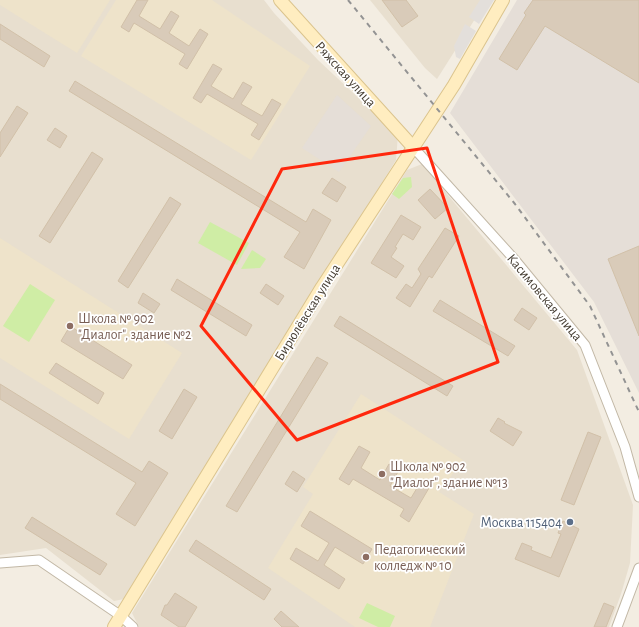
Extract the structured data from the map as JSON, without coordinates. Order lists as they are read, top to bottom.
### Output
{
  "streets": {
    "street": ["Ряжская улица", "Касимовская улица", "Бирюлёвская улица"]
  },
  "crossings": [
    ["Ряжская улица", "Касимовская улица"],
    ["Ряжская улица", "Бирюлёвская улица"],
    ["Касимовская улица", "Бирюлёвская улица"]
  ],
  "places": [
    "Школа № 902 \"Диалог\", здание №2",
    "Школа № 902 \"Диалог\", здание №13",
    "Москва 115404",
    "Педагогический колледж № 10"
  ]
}
